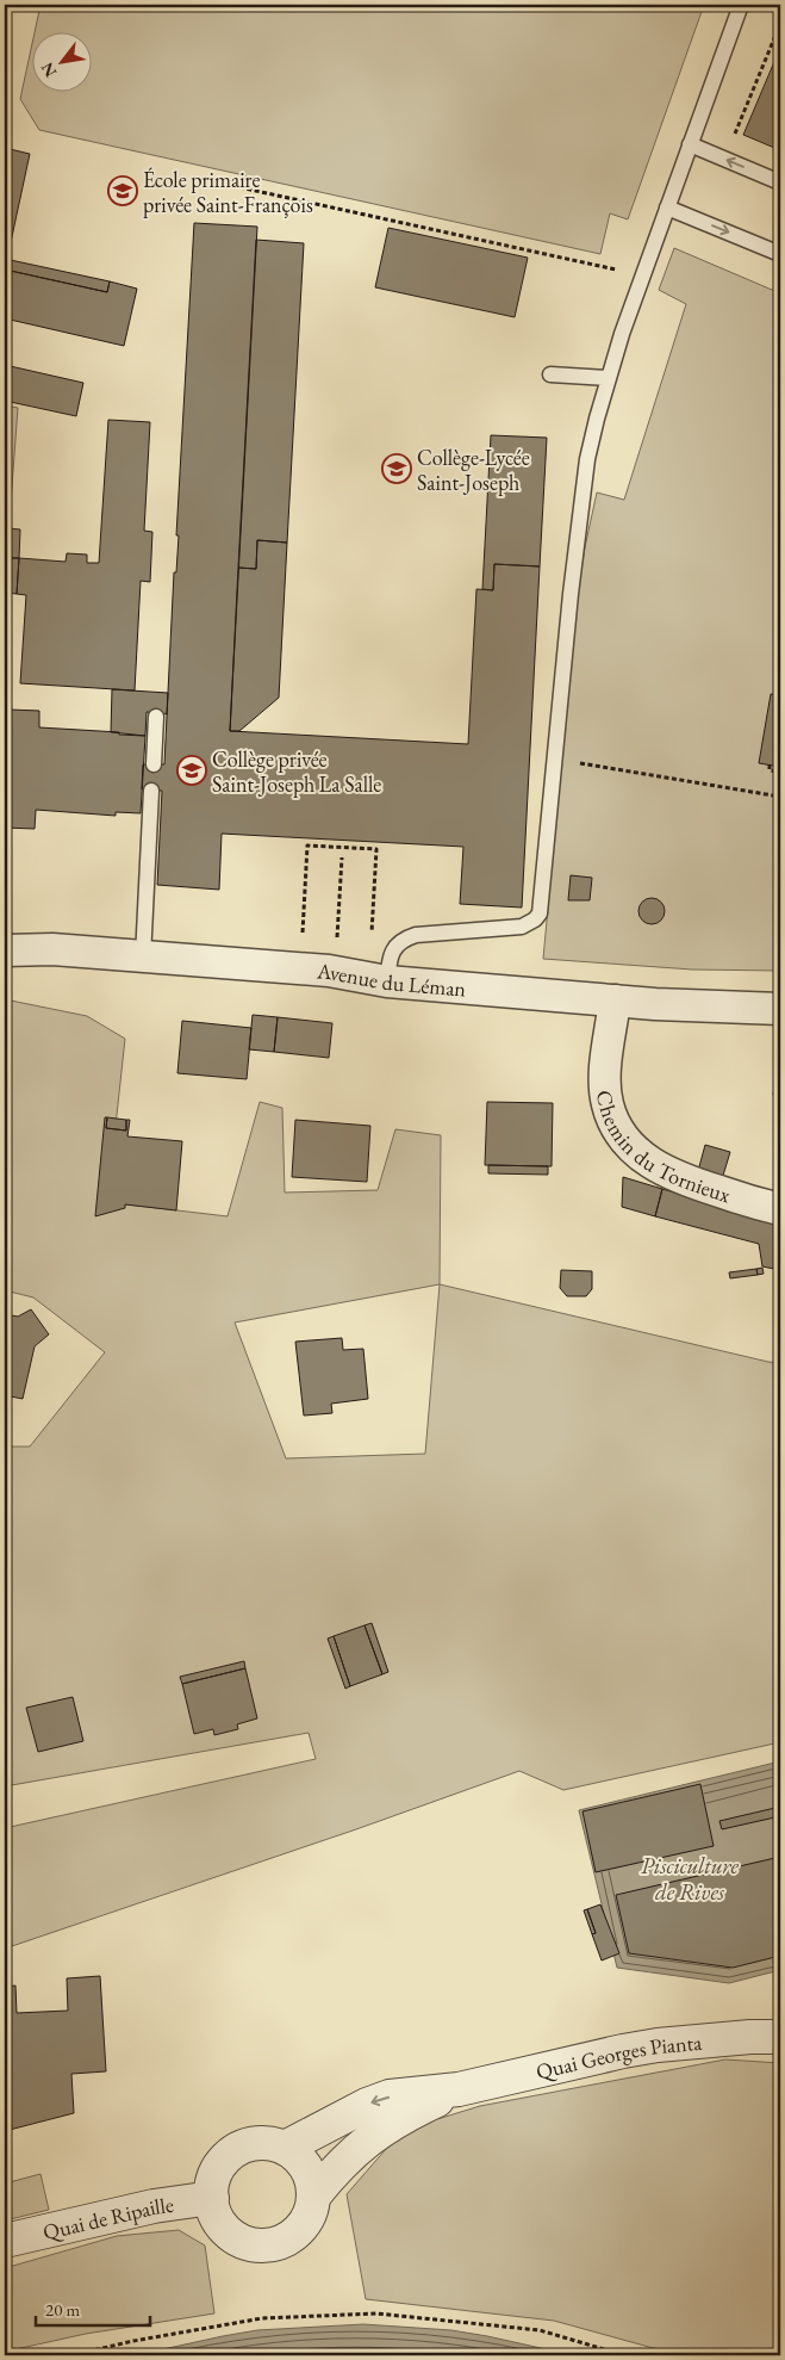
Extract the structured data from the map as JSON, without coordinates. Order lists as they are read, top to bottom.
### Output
{
  "streets": {
    "street": [
      "Avenue du Léman",
      "Chemin du Tornieux",
      "Quai Georges Pianta",
      "Quai de Ripaille"
    ]
  },
  "crossings": [
    ["Avenue du Léman", "Chemin du Tornieux"],
    ["Quai Georges Pianta", "Quai de Ripaille"]
  ],
  "water": ["Pisciculture de Rives"],
  "places": {
    "school or university": ["École primaire privée Saint-François", "Collège-Lycée Saint-Joseph", "Collège privée Saint-Joseph La Salle"]
  },
  "scale_bar": "20 m",
  "north": "bottom left"
}
